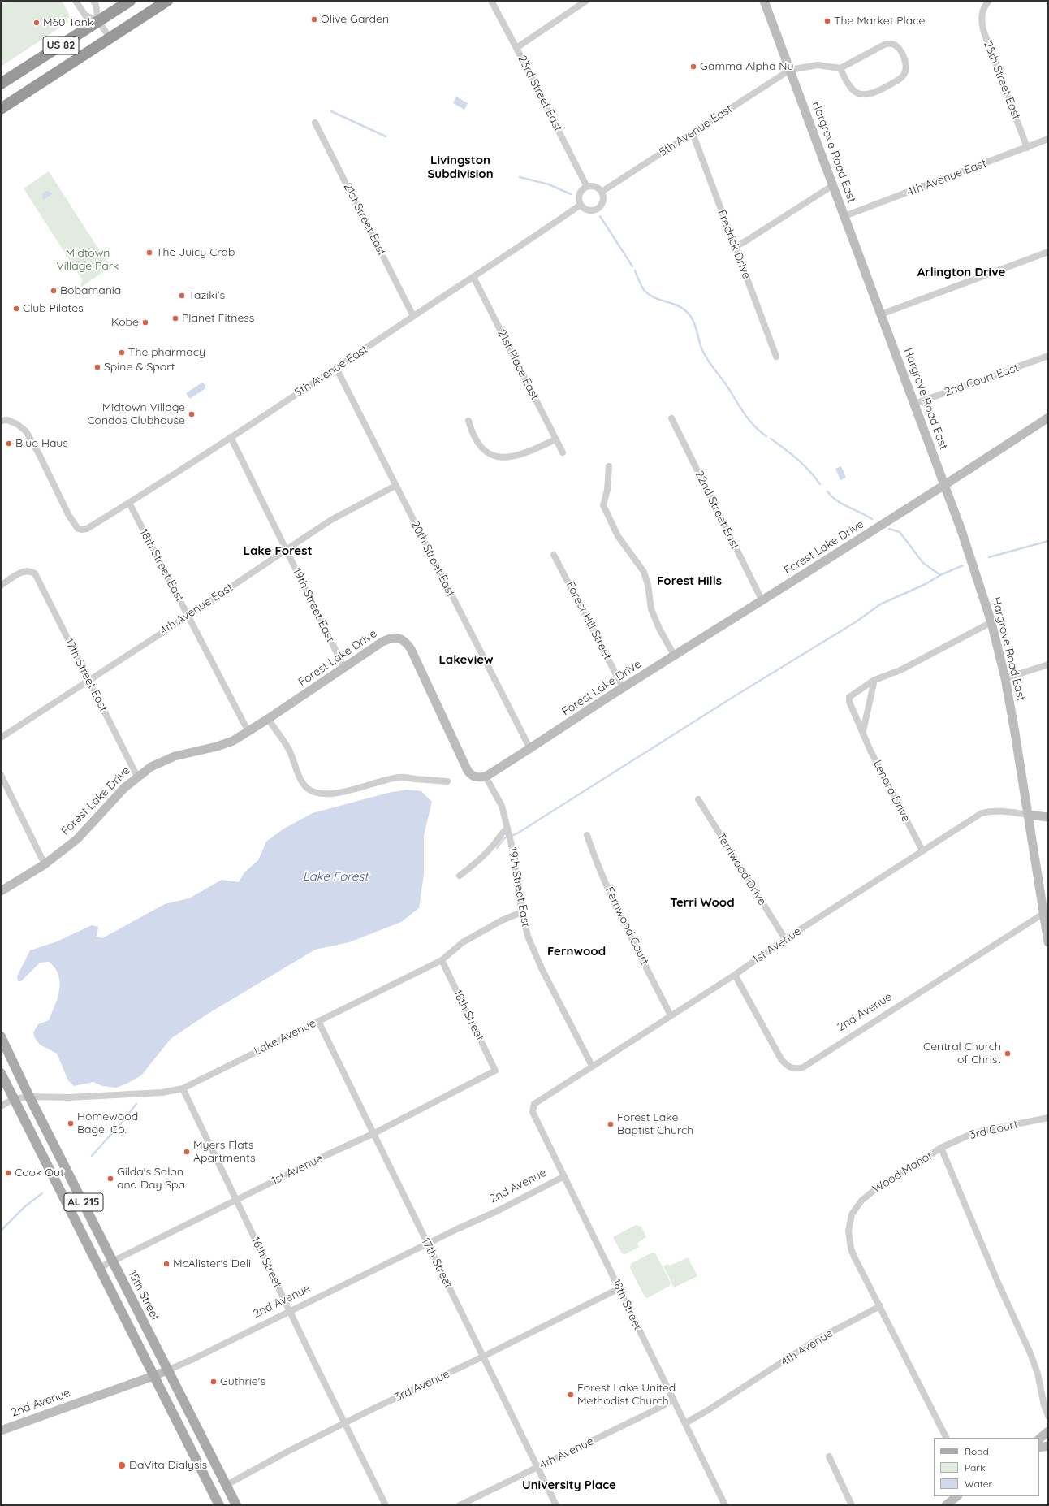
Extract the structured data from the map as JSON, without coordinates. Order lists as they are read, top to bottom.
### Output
{
  "streets": {
    "highway": ["US 82"],
    "main road": ["AL 215", "15th Street"],
    "street": [
      "25th Street East",
      "23rd Street East",
      "5th Avenue East",
      "Hargrove Road East",
      "4th Avenue East",
      "21st Street East",
      "Fredrick Drive",
      "21st Place East",
      "2nd Court East",
      "22nd Street East",
      "Forest Lake Drive",
      "20th Street East",
      "18th Street East",
      "19th Street East",
      "Forest Hill Street",
      "17th Street East",
      "Lenora Drive",
      "Terriwood Drive",
      "Fernwood Court",
      "1st Avenue",
      "2nd Avenue",
      "18th Street",
      "Lake Avenue",
      "3rd Court",
      "Wood Manor",
      "16th Street",
      "17th Street",
      "4th Avenue",
      "3rd Avenue"
    ]
  },
  "crossings": [
    ["25th Street East", "4th Avenue East"],
    ["23rd Street East", "5th Avenue East"],
    ["5th Avenue East", "Hargrove Road East"],
    ["5th Avenue East", "21st Street East"],
    ["5th Avenue East", "Fredrick Drive"],
    ["5th Avenue East", "21st Place East"],
    ["5th Avenue East", "20th Street East"],
    ["5th Avenue East", "18th Street East"],
    ["5th Avenue East", "19th Street East"],
    ["Hargrove Road East", "4th Avenue East"],
    ["Hargrove Road East", "2nd Court East"],
    ["Hargrove Road East", "Forest Lake Drive"],
    ["Hargrove Road East", "Lenora Drive"],
    ["Hargrove Road East", "1st Avenue"],
    ["Hargrove Road East", "2nd Avenue"],
    ["4th Avenue East", "20th Street East"],
    ["4th Avenue East", "18th Street East"],
    ["4th Avenue East", "19th Street East"],
    ["4th Avenue East", "17th Street East"],
    ["22nd Street East", "Forest Lake Drive"],
    ["Forest Lake Drive", "20th Street East"],
    ["Forest Lake Drive", "18th Street East"],
    ["Forest Lake Drive", "19th Street East"],
    ["Forest Lake Drive", "Forest Hill Street"],
    ["Forest Lake Drive", "17th Street East"],
    ["19th Street East", "1st Avenue"],
    ["19th Street East", "Lake Avenue"],
    ["Lenora Drive", "1st Avenue"],
    ["Terriwood Drive", "1st Avenue"],
    ["Fernwood Court", "1st Avenue"],
    ["1st Avenue", "2nd Avenue"],
    ["1st Avenue", "18th Street"],
    ["1st Avenue", "AL 215"],
    ["1st Avenue", "16th Street"],
    ["1st Avenue", "17th Street"],
    ["1st Avenue", "15th Street"],
    ["2nd Avenue", "18th Street"],
    ["2nd Avenue", "AL 215"],
    ["2nd Avenue", "16th Street"],
    ["2nd Avenue", "17th Street"],
    ["2nd Avenue", "15th Street"],
    ["18th Street", "Lake Avenue"],
    ["18th Street", "4th Avenue"],
    ["18th Street", "3rd Avenue"],
    ["Lake Avenue", "AL 215"],
    ["Lake Avenue", "16th Street"],
    ["Lake Avenue", "17th Street"],
    ["Lake Avenue", "15th Street"],
    ["3rd Court", "Wood Manor"],
    ["Wood Manor", "4th Avenue"],
    ["AL 215", "15th Street"],
    ["16th Street", "3rd Avenue"],
    ["17th Street", "4th Avenue"],
    ["17th Street", "3rd Avenue"],
    ["15th Street", "3rd Avenue"]
  ],
  "districts": [
    "Livingston Subdivision",
    "Arlington Drive",
    "Lake Forest",
    "Forest Hills",
    "Lakeview",
    "Terri Wood",
    "Fernwood",
    "University Place"
  ],
  "water": ["Lake Forest"],
  "parks": ["Midtown Village Park"],
  "places": [
    "Olive Garden",
    "The Market Place",
    "M60 Tank",
    "Gamma Alpha Nu",
    "The Juicy Crab",
    "Bobamania",
    "Taziki's",
    "Club Pilates",
    "Planet Fitness",
    "Kobe",
    "The pharmacy",
    "Spine & Sport",
    "Midtown Village Condos Clubhouse",
    "Blue Haus",
    "Central Church of Christ",
    "Homewood Bagel Co.",
    "Forest Lake Baptist Church",
    "Myers Flats Apartments",
    "Cook Out",
    "Gilda's Salon and Day Spa",
    "McAlister's Deli",
    "Guthrie's",
    "Forest Lake United Methodist Church",
    "DaVita Dialysis"
  ],
  "legend": ["Road", "Park", "Water"]
}
